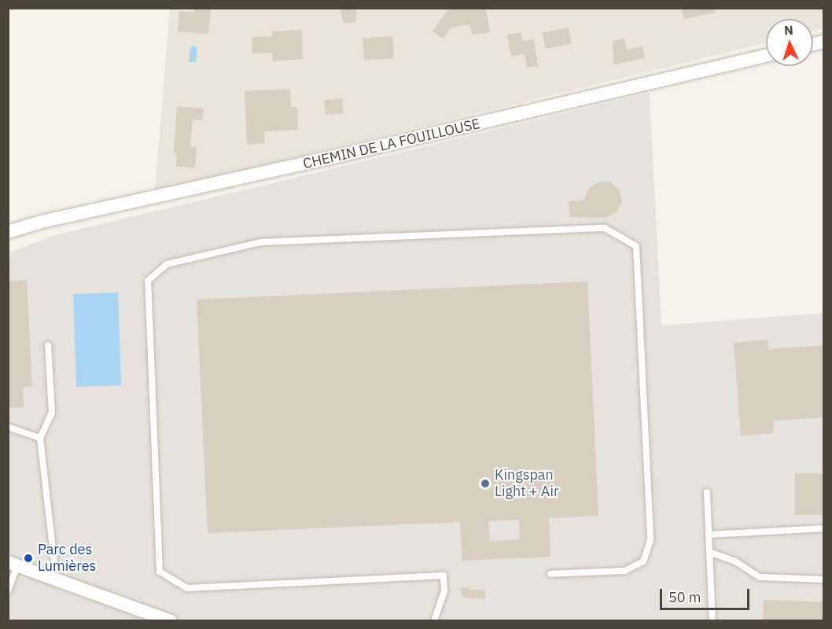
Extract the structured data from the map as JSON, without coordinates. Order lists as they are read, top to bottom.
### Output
{
  "streets": {
    "street": ["CHEMIN DE LA FOUILLOUSE"]
  },
  "places": ["Kingspan Light + Air", "Parc des Lumières"],
  "scale_bar": "50 m",
  "north": "top"
}
